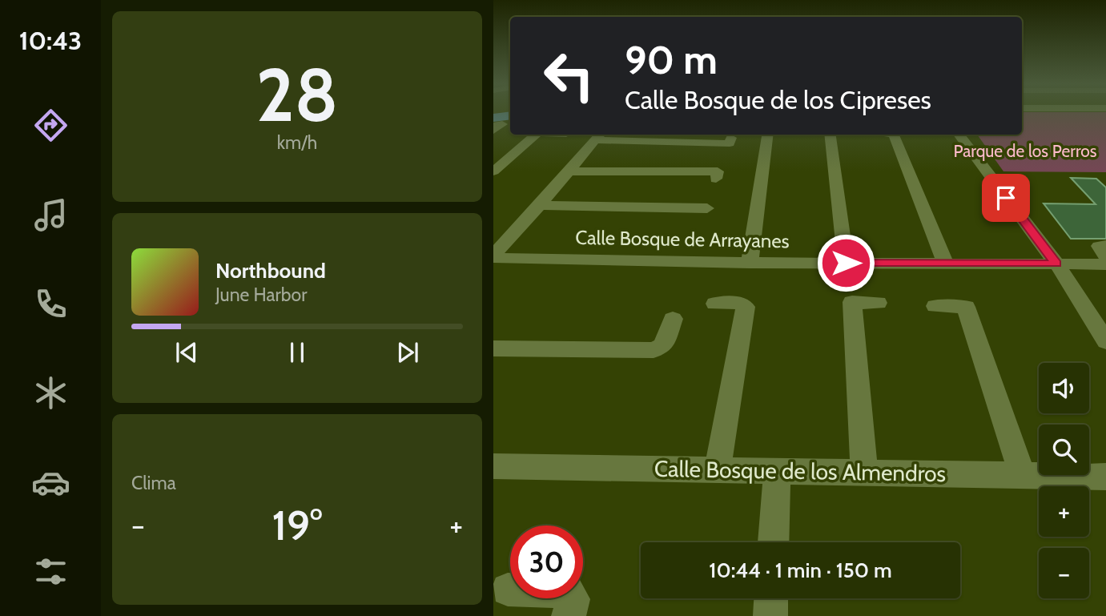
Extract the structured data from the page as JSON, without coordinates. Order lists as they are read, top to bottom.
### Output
{
  "streets": {
    "street": ["Calle Bosque de Arrayanes", "Calle Bosque de los Almendros"]
  },
  "parks": ["Parque de los Perros"],
  "page": {
    "tabs": "10:43",
    "tile": [
      ["28", "km/h"],
      "Clima"
    ],
    "turn": ["90 m", "Calle Bosque de los Cipreses"],
    "song": ["Northbound", "June Harbor"],
    "map_buttons": ["+", "−"],
    "heat": ["−", "19°", "+"],
    "limit": "30",
    "trip": "10:44 · 1 min · 150 m"
  }
}
